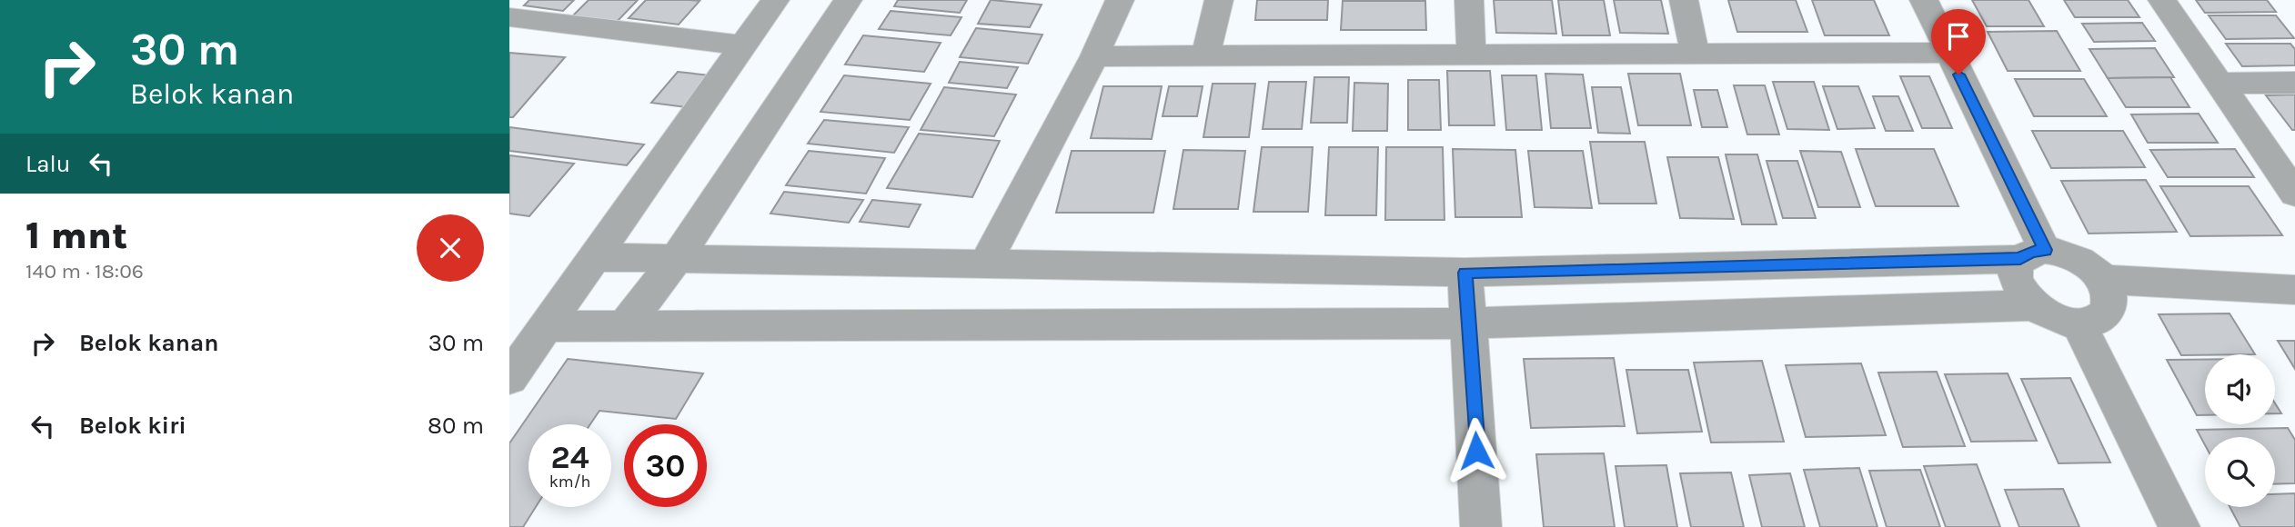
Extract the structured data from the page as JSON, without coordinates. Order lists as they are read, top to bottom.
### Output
{
  "page": {
    "turn": ["30 m", "Belok kanan"],
    "then": "Lalu",
    "heading": ["1 mnt", "140 m · 18:06"],
    "list": [
      {
        "name": "Belok kanan",
        "value": "30 m"
      },
      {
        "name": "Belok kiri",
        "value": "80 m"
      }
    ],
    "speed": "24 km/h",
    "limit": "30"
  }
}
